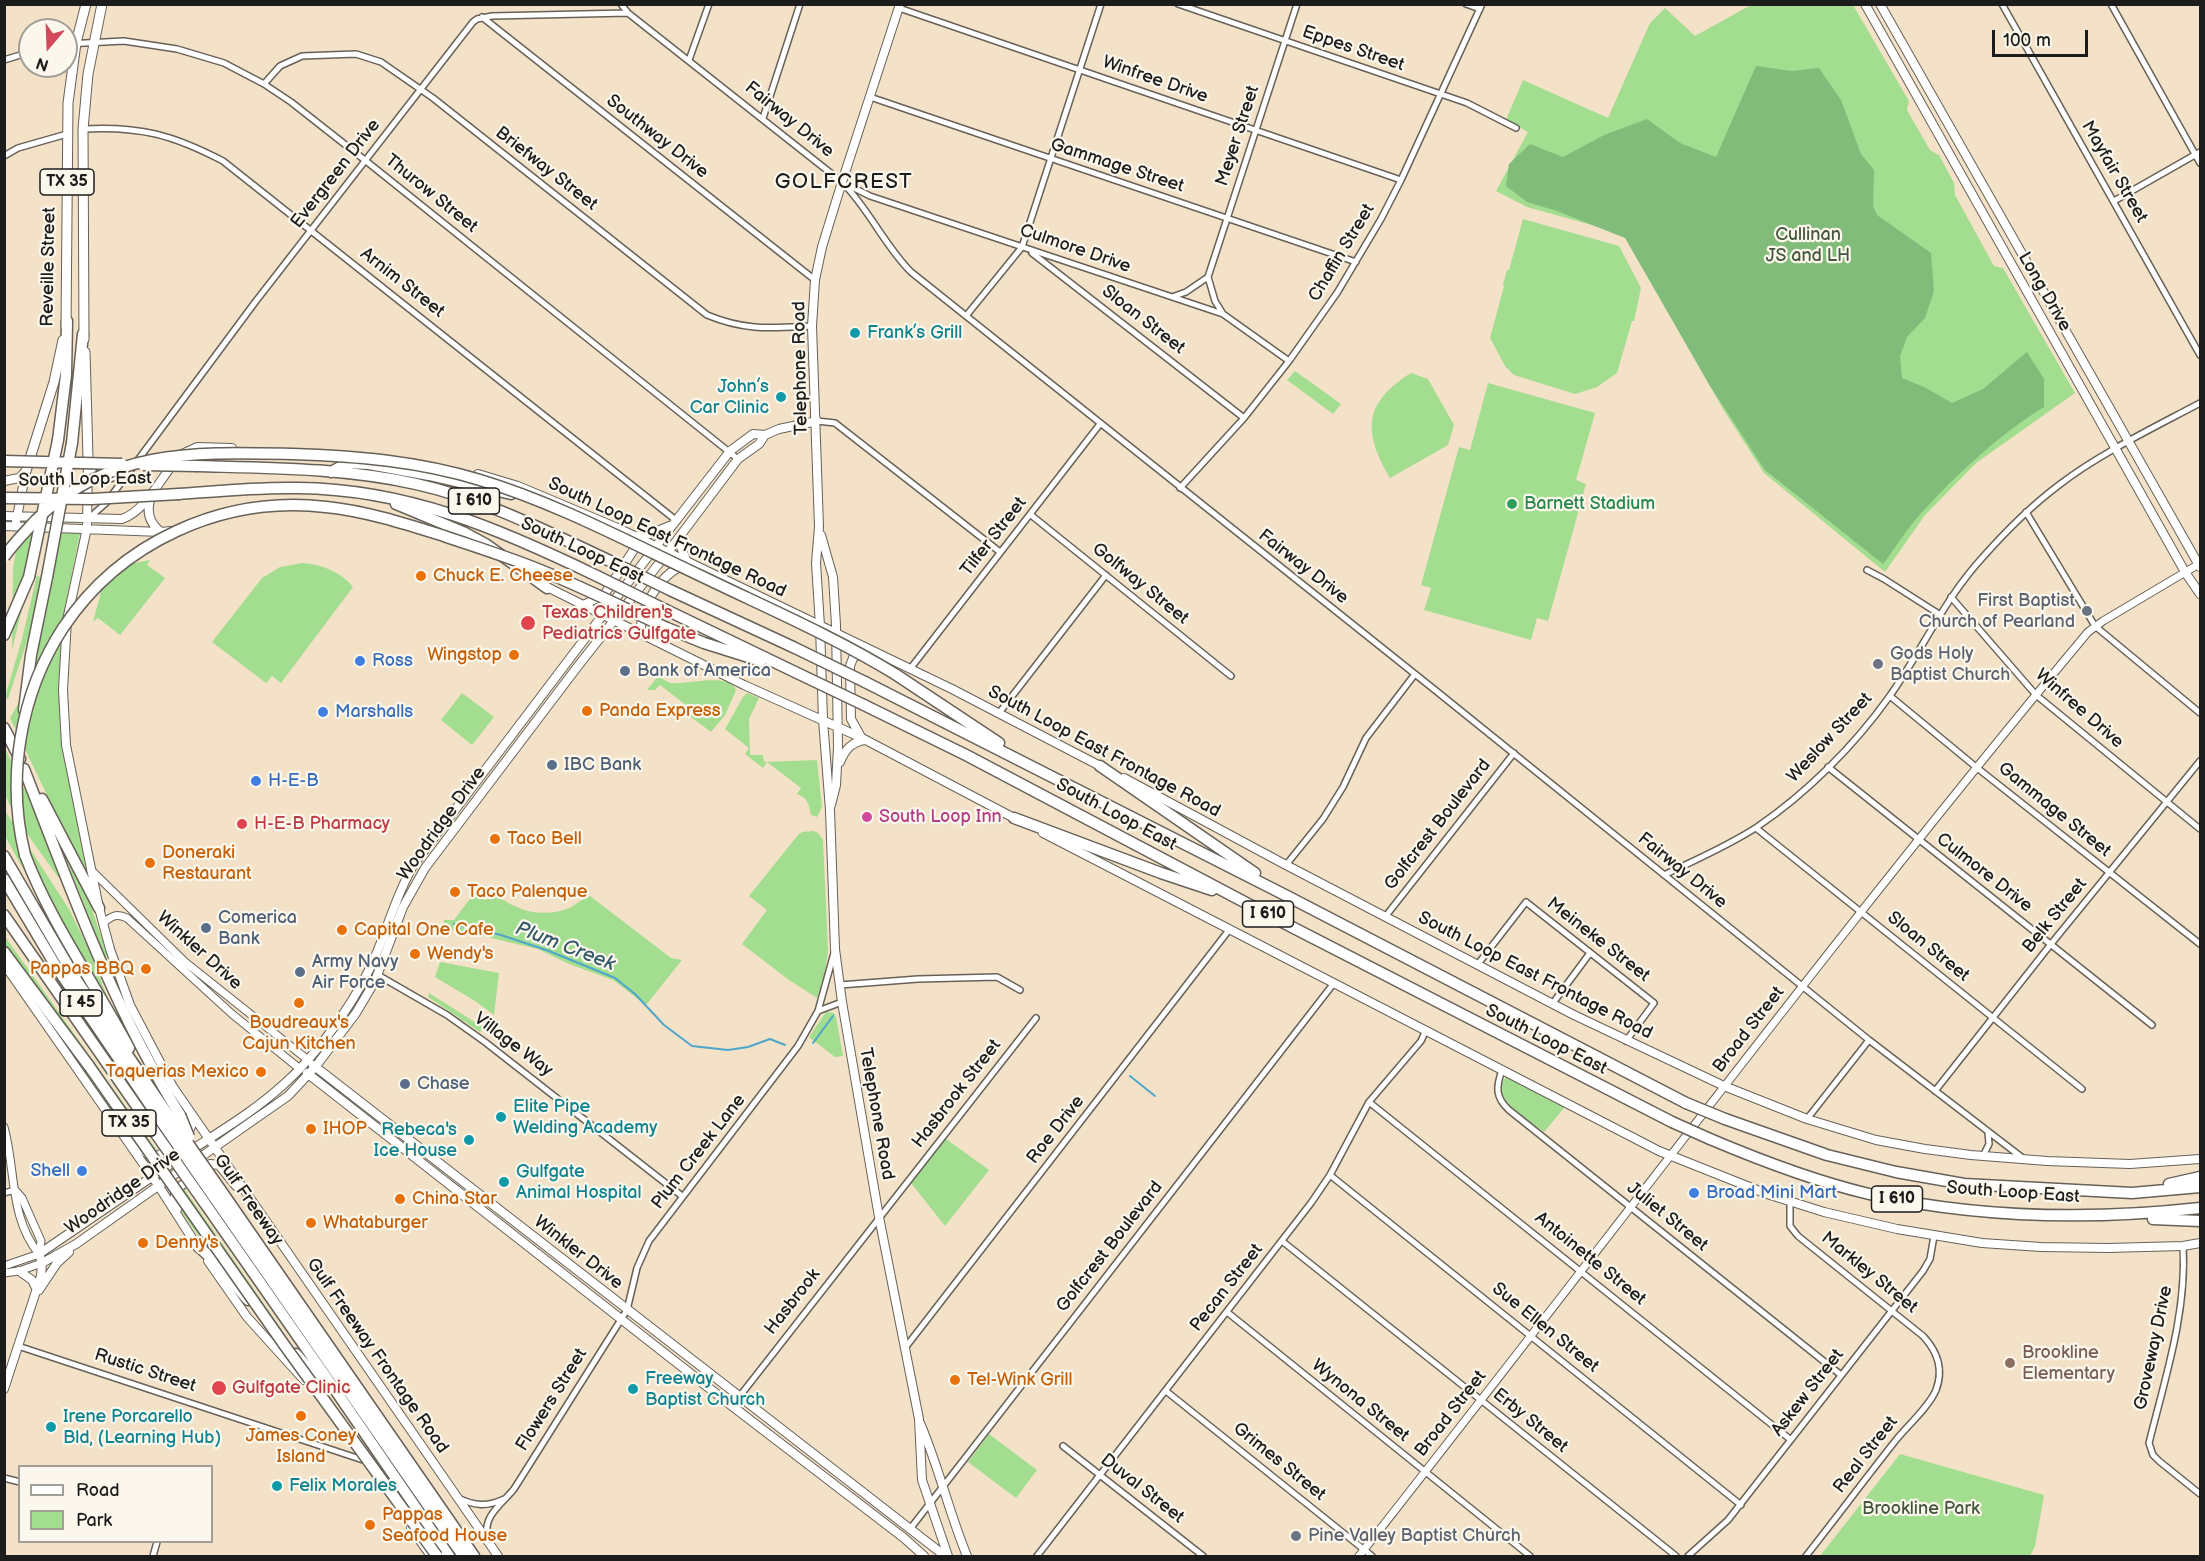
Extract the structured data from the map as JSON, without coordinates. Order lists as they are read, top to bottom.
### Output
{
  "streets": {
    "highway": [
      "TX 35",
      "South Loop East",
      "I 610",
      "I 45",
      "Gulf Freeway"
    ],
    "main road": [
      "Reveille Street",
      "Long Drive",
      "Telephone Road",
      "South Loop East Frontage Road",
      "Woodridge Drive",
      "Winkler Drive",
      "Gulf Freeway Frontage Road"
    ],
    "street": [
      "Eppes Street",
      "Winfree Drive",
      "Fairway Drive",
      "Meyer Street",
      "Southway Drive",
      "Gammage Street",
      "Briefway Street",
      "Mayfair Street",
      "Evergreen Drive",
      "Thurow Street",
      "Culmore Drive",
      "Chaffin Street",
      "Arnim Street",
      "Sloan Street",
      "Tilfer Street",
      "Golfway Street",
      "Weslow Street",
      "Golfcrest Boulevard",
      "Belk Street",
      "Meineke Street",
      "Broad Street",
      "Village Way",
      "Hasbrook Street",
      "Roe Drive",
      "Plum Creek Lane",
      "Juliet Street",
      "Antoinette Street",
      "Markley Street",
      "Pecan Street",
      "Hasbrook",
      "Sue Ellen Street",
      "Groveway Drive",
      "Rustic Street",
      "Askew Street",
      "Flowers Street",
      "Wynona Street",
      "Erby Street",
      "Real Street",
      "Grimes Street",
      "Duval Street"
    ]
  },
  "crossings": [
    ["Eppes Street", "Meyer Street"],
    ["Eppes Street", "Chaffin Street"],
    ["Winfree Drive", "Meyer Street"],
    ["Winfree Drive", "Chaffin Street"],
    ["Winfree Drive", "Telephone Road"],
    ["Winfree Drive", "Weslow Street"],
    ["Winfree Drive", "Belk Street"],
    ["Winfree Drive", "Broad Street"],
    ["Fairway Drive", "Culmore Drive"],
    ["Fairway Drive", "Chaffin Street"],
    ["Fairway Drive", "Telephone Road"],
    ["Fairway Drive", "Tilfer Street"],
    ["Fairway Drive", "South Loop East Frontage Road"],
    ["Fairway Drive", "Weslow Street"],
    ["Fairway Drive", "Golfcrest Boulevard"],
    ["Fairway Drive", "Belk Street"],
    ["Fairway Drive", "Broad Street"],
    ["Meyer Street", "Gammage Street"],
    ["Southway Drive", "Evergreen Drive"],
    ["Southway Drive", "Telephone Road"],
    ["Gammage Street", "Chaffin Street"],
    ["Gammage Street", "Telephone Road"],
    ["Gammage Street", "Weslow Street"],
    ["Gammage Street", "Belk Street"],
    ["Gammage Street", "Broad Street"],
    ["Briefway Street", "Evergreen Drive"],
    ["Briefway Street", "Thurow Street"],
    ["Briefway Street", "Telephone Road"],
    ["Evergreen Drive", "Thurow Street"],
    ["Evergreen Drive", "Reveille Street"],
    ["Evergreen Drive", "Arnim Street"],
    ["Evergreen Drive", "South Loop East Frontage Road"],
    ["TX 35", "Reveille Street"],
    ["TX 35", "Gulf Freeway"],
    ["TX 35", "Gulf Freeway Frontage Road"],
    ["Thurow Street", "Reveille Street"],
    ["Thurow Street", "Woodridge Drive"],
    ["Culmore Drive", "Chaffin Street"],
    ["Culmore Drive", "Sloan Street"],
    ["Culmore Drive", "Telephone Road"],
    ["Culmore Drive", "Weslow Street"],
    ["Culmore Drive", "Belk Street"],
    ["Culmore Drive", "Broad Street"],
    ["Chaffin Street", "Sloan Street"],
    ["Reveille Street", "Arnim Street"],
    ["Reveille Street", "South Loop East"],
    ["Reveille Street", "South Loop East Frontage Road"],
    ["Reveille Street", "Gulf Freeway Frontage Road"],
    ["Arnim Street", "Woodridge Drive"],
    ["Long Drive", "Weslow Street"],
    ["Long Drive", "Broad Street"],
    ["Sloan Street", "Weslow Street"],
    ["Sloan Street", "Belk Street"],
    ["Sloan Street", "Broad Street"],
    ["Telephone Road", "South Loop East Frontage Road"],
    ["Telephone Road", "Woodridge Drive"],
    ["Telephone Road", "Golfcrest Boulevard"],
    ["Telephone Road", "Winkler Drive"],
    ["Telephone Road", "Hasbrook Street"],
    ["Telephone Road", "Roe Drive"],
    ["Telephone Road", "Plum Creek Lane"],
    ["Telephone Road", "Hasbrook"],
    ["Tilfer Street", "South Loop East Frontage Road"],
    ["Tilfer Street", "Golfway Street"],
    ["South Loop East Frontage Road", "Woodridge Drive"],
    ["South Loop East Frontage Road", "Golfcrest Boulevard"],
    ["South Loop East Frontage Road", "Meineke Street"],
    ["South Loop East Frontage Road", "Broad Street"],
    ["Woodridge Drive", "Winkler Drive"],
    ["Woodridge Drive", "Village Way"],
    ["Woodridge Drive", "Gulf Freeway Frontage Road"],
    ["Golfcrest Boulevard", "Winkler Drive"],
    ["Winkler Drive", "Plum Creek Lane"],
    ["Winkler Drive", "Hasbrook"],
    ["Winkler Drive", "Gulf Freeway Frontage Road"],
    ["Winkler Drive", "Flowers Street"],
    ["Broad Street", "Juliet Street"],
    ["Broad Street", "Antoinette Street"],
    ["Broad Street", "Sue Ellen Street"],
    ["Broad Street", "Wynona Street"],
    ["Broad Street", "Erby Street"],
    ["Broad Street", "Grimes Street"],
    ["Village Way", "Plum Creek Lane"],
    ["Hasbrook Street", "Hasbrook"],
    ["Plum Creek Lane", "Flowers Street"],
    ["Gulf Freeway", "Gulf Freeway Frontage Road"],
    ["Juliet Street", "Askew Street"],
    ["Antoinette Street", "Pecan Street"],
    ["Antoinette Street", "Askew Street"],
    ["Markley Street", "Askew Street"],
    ["Markley Street", "Real Street"],
    ["Pecan Street", "Sue Ellen Street"],
    ["Pecan Street", "Wynona Street"],
    ["Pecan Street", "Erby Street"],
    ["Pecan Street", "Grimes Street"],
    ["Pecan Street", "Duval Street"],
    ["Sue Ellen Street", "Askew Street"],
    ["Gulf Freeway Frontage Road", "Flowers Street"]
  ],
  "districts": ["GOLFCREST"],
  "water": ["Plum Creek"],
  "parks": ["Cullinan JS and LH", "Brookline Park"],
  "places": [
    "Frank’s Grill",
    "John’s Car Clinic",
    "Barnett Stadium",
    "Chuck E. Cheese",
    "First Baptist Church of Pearland",
    "Texas Children's Pediatrics Gulfgate",
    "Wingstop",
    "Ross",
    "Gods Holy Baptist Church",
    "Bank of America",
    "Panda Express",
    "Marshalls",
    "IBC Bank",
    "H-E-B",
    "South Loop Inn",
    "H-E-B Pharmacy",
    "Taco Bell",
    "Doneraki Restaurant",
    "Taco Palenque",
    "Comerica Bank",
    "Capital One Cafe",
    "Wendy's",
    "Pappas BBQ",
    "Army Navy Air Force",
    "Boudreaux's Cajun Kitchen",
    "Taquerias Mexico",
    "Chase",
    "Elite Pipe Welding Academy",
    "IHOP",
    "Rebeca's Ice House",
    "Shell",
    "Gulfgate Animal Hospital",
    "Broad Mini Mart",
    "China Star",
    "Whataburger",
    "Denny's",
    "Brookline Elementary",
    "Tel-Wink Grill",
    "Gulfgate Clinic",
    "Freeway Baptist Church",
    "James Coney Island",
    "Irene Porcarello Bld, (Learning Hub)",
    "Felix Morales",
    "Pappas Seafood House",
    "Pine Valley Baptist Church"
  ],
  "legend": ["Road", "Park"],
  "scale_bar": "100 m",
  "north": "bottom"
}
